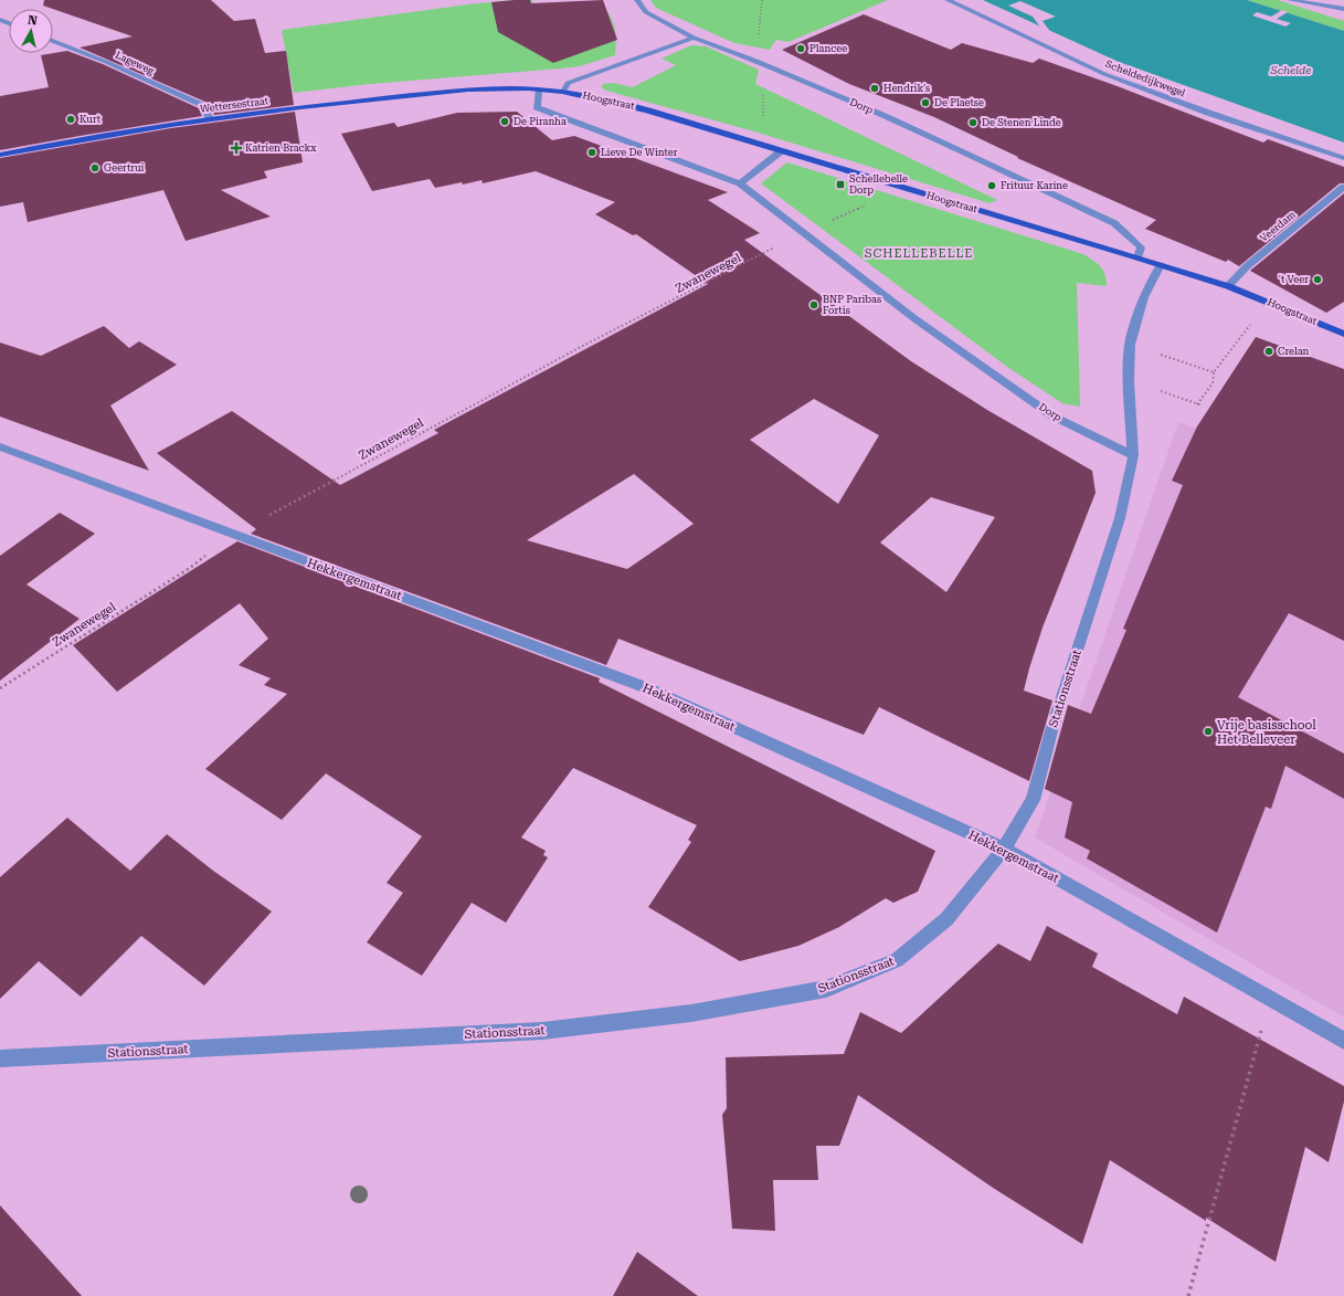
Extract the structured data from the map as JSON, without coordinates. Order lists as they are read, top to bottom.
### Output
{
  "streets": {
    "main road": ["Hoogstraat", "Wettersestraat"],
    "street": [
      "Lageweg",
      "Scheldedijkwegel",
      "Dorp",
      "Veerdam",
      "Hekkergemstraat",
      "Stationsstraat"
    ],
    "path": ["Zwanewegel"]
  },
  "crossings": [
    ["Lageweg", "Wettersestraat"],
    ["Hoogstraat", "Wettersestraat"],
    ["Hoogstraat", "Dorp"],
    ["Hoogstraat", "Veerdam"],
    ["Hoogstraat", "Stationsstraat"],
    ["Dorp", "Zwanewegel"],
    ["Dorp", "Stationsstraat"],
    ["Zwanewegel", "Hekkergemstraat"],
    ["Hekkergemstraat", "Stationsstraat"]
  ],
  "districts": ["SCHELLEBELLE"],
  "water": ["Schelde"],
  "places": {
    "other": [
      "Plancee",
      "Hendrik's",
      "De Plaetse",
      "Kurt",
      "De Piranha",
      "De Stenen Linde",
      "Lieve De Winter",
      "Geertrui",
      "Frituur Karine",
      "'t Veer",
      "BNP Paribas Fortis",
      "Crelan",
      "Vrije basisschool Het Belleveer"
    ],
    "health": ["Katrien Brackx"],
    "transit": ["Schellebelle Dorp"]
  },
  "north": "top"
}
